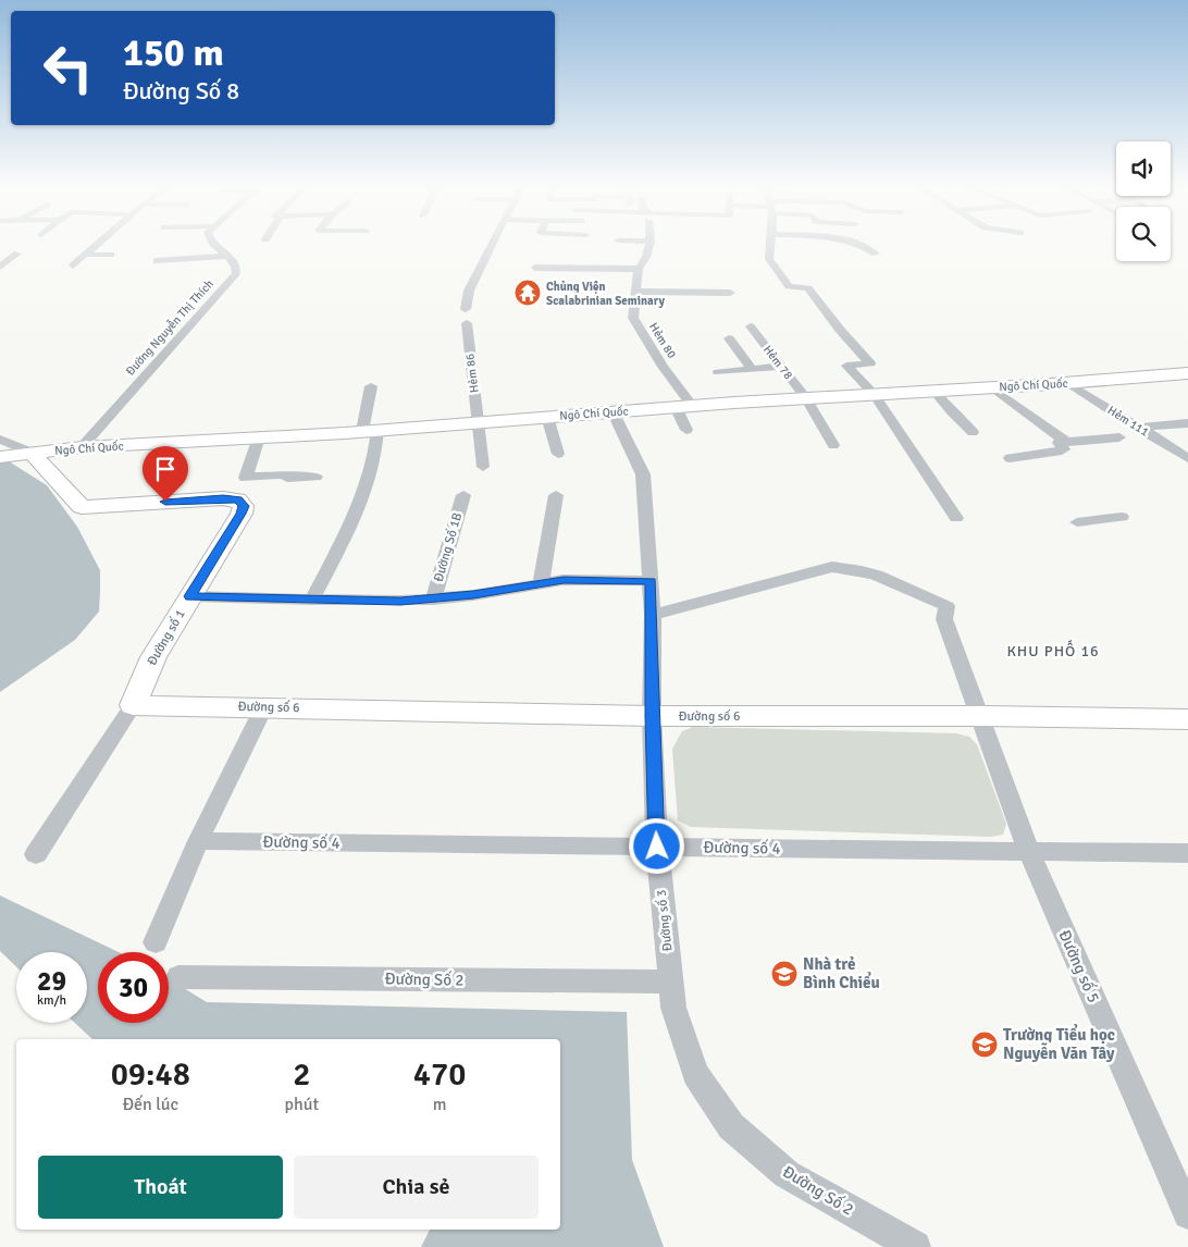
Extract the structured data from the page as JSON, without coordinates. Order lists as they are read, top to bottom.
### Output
{
  "streets": {
    "street": [
      "Đường Nguyễn Thị Thích",
      "Hẻm 80",
      "Hẻm 78",
      "Hẻm 86",
      "Ngô Chí Quốc",
      "Hẻm 111",
      "Đường Số 1B",
      "Đường số 1",
      "Đường số 6",
      "Đường số 4",
      "Đường số 3",
      "Đường số 5",
      "Đường Số 2"
    ]
  },
  "crossings": [
    ["Đường Nguyễn Thị Thích", "Ngô Chí Quốc"],
    ["Hẻm 80", "Ngô Chí Quốc"],
    ["Hẻm 78", "Ngô Chí Quốc"],
    ["Hẻm 86", "Ngô Chí Quốc"],
    ["Ngô Chí Quốc", "Hẻm 111"],
    ["Ngô Chí Quốc", "Đường số 1"],
    ["Ngô Chí Quốc", "Đường số 3"],
    ["Đường số 1", "Đường số 6"],
    ["Đường số 6", "Đường số 3"],
    ["Đường số 6", "Đường số 5"],
    ["Đường số 4", "Đường số 3"],
    ["Đường số 4", "Đường số 5"],
    ["Đường số 3", "Đường số 5"],
    ["Đường số 3", "Đường Số 2"]
  ],
  "districts": ["KHU PHỐ 16"],
  "places": {
    "temple": ["Chủng Viện Scalabrinian Seminary"],
    "school or university": ["Nhà trẻ Bình Chiểu", "Trường Tiểu học Nguyễn Văn Tây"]
  },
  "page": {
    "turn": ["150 m", "Đường Số 8"],
    "speed": "29 km/h",
    "limit": "30",
    "eta": [
      "09:48",
      "Đến lúc",
      "2",
      "phút",
      "470",
      "m"
    ],
    "buttons": ["Thoát", "Chia sẻ"]
  }
}
